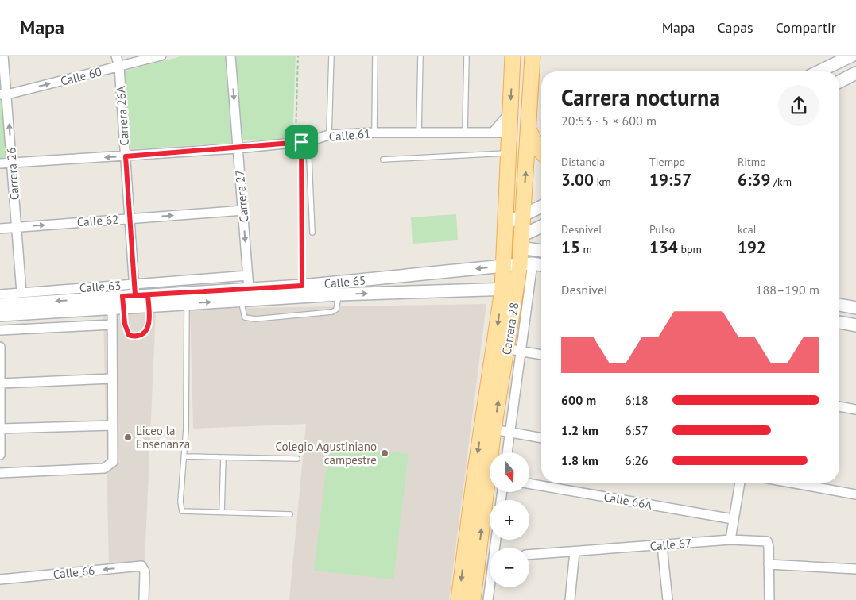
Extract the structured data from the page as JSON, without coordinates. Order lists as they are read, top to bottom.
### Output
{
  "streets": {
    "main road": ["Carrera 28"],
    "street": [
      "Calle 60",
      "Carrera 26A",
      "Calle 61",
      "Carrera 26",
      "Carrera 27",
      "Calle 62",
      "Calle 65",
      "Calle 63",
      "Calle 66A",
      "Calle 67",
      "Calle 66"
    ]
  },
  "crossings": [
    ["Calle 60", "Carrera 26A"],
    ["Calle 60", "Carrera 26"],
    ["Carrera 26A", "Calle 61"],
    ["Carrera 26A", "Calle 62"],
    ["Carrera 26A", "Calle 65"],
    ["Carrera 26A", "Calle 63"],
    ["Calle 61", "Carrera 26"],
    ["Calle 61", "Carrera 27"],
    ["Calle 61", "Carrera 28"],
    ["Carrera 26", "Calle 62"],
    ["Carrera 26", "Calle 63"],
    ["Carrera 27", "Calle 62"],
    ["Carrera 27", "Calle 65"],
    ["Carrera 27", "Calle 63"],
    ["Calle 65", "Calle 63"],
    ["Calle 65", "Carrera 28"]
  ],
  "one_way": [
    "Calle 60",
    "Carrera 27",
    "Calle 62",
    "Calle 66"
  ],
  "places": ["Liceo la Enseñanza", "Colegio Agustiniano campestre"],
  "north": "bottom",
  "page": {
    "header": "Mapa",
    "nav": ["Mapa", "Capas", "Compartir"],
    "heading": ["Carrera nocturna", "20:53 · 5 × 600 m"],
    "stats": [
      ["Distancia", "3.00 km"],
      ["Tiempo", "19:57"],
      ["Ritmo", "6:39 /km"],
      ["Desnivel", "15 m"],
      ["Pulso", "134 bpm"],
      ["kcal", "192"]
    ],
    "chart": ["Desnivel", "188–190 m"],
    "list": [
      {
        "name": "600 m",
        "note": "6:18"
      },
      {
        "name": "1.2 km",
        "note": "6:57"
      },
      {
        "name": "1.8 km",
        "note": "6:26"
      }
    ],
    "map_buttons": ["+", "−"]
  }
}
